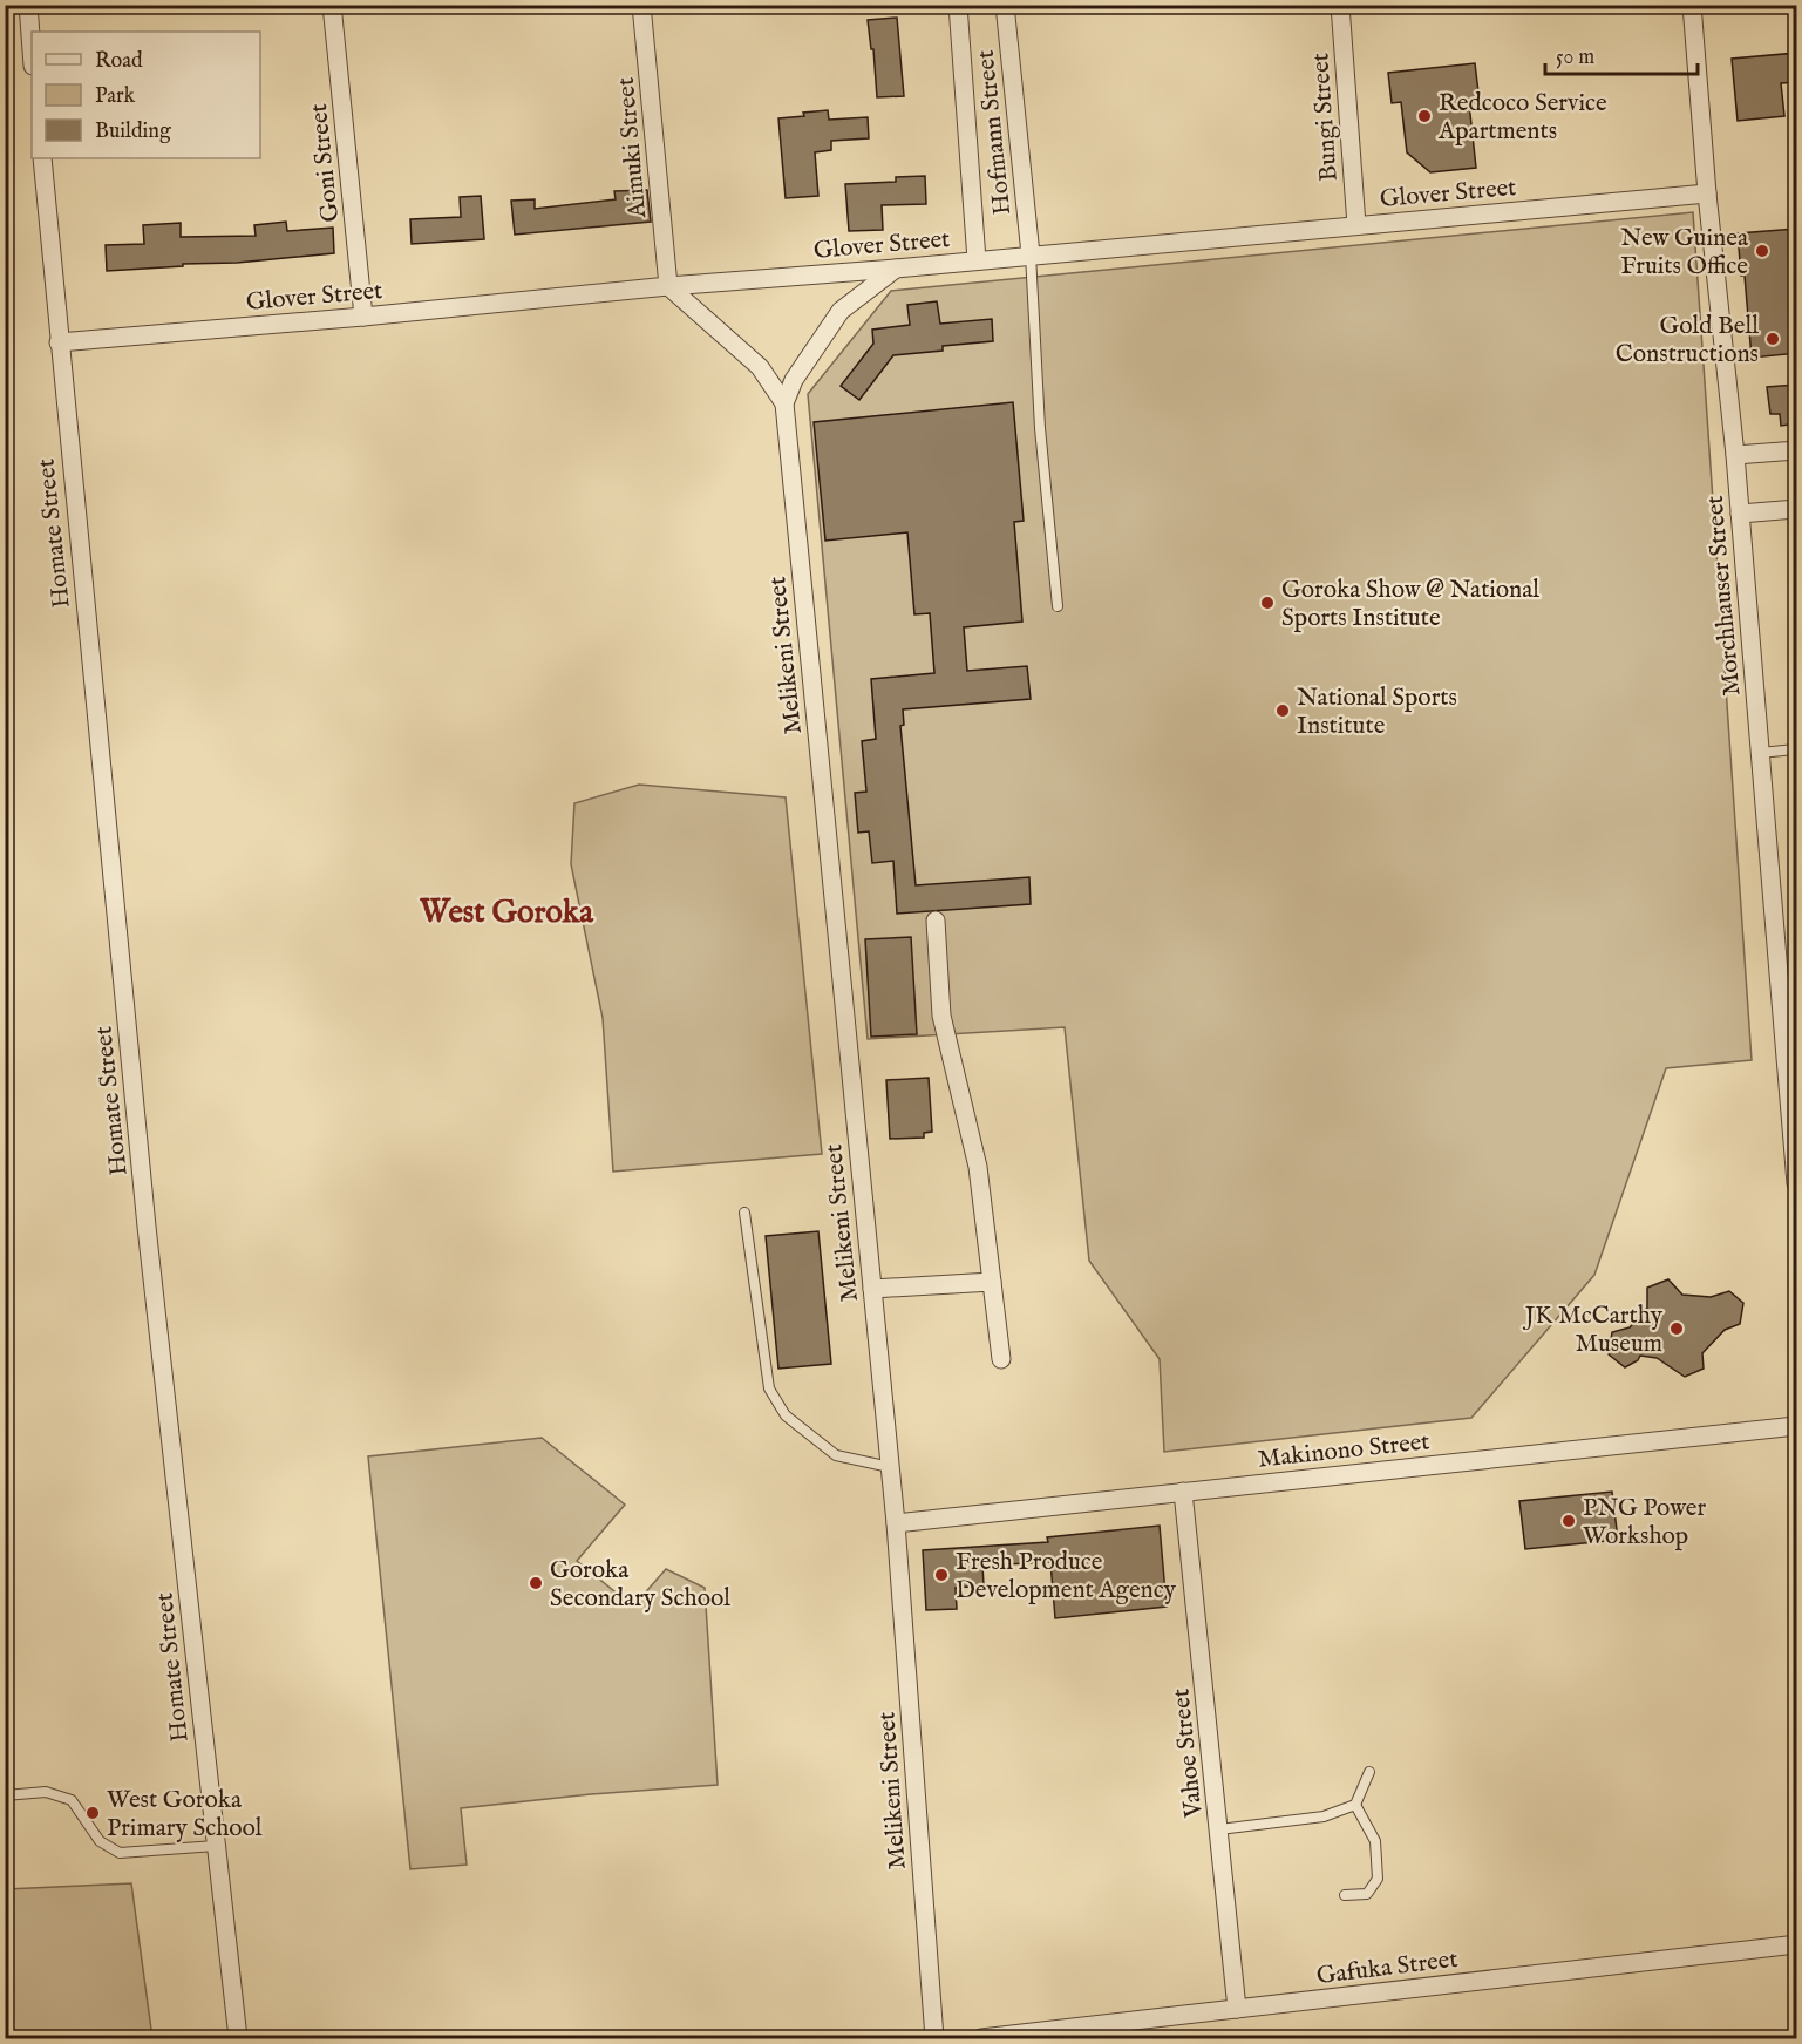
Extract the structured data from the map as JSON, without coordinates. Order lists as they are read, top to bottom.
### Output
{
  "streets": {
    "street": [
      "Bungi Street",
      "Hofmann Street",
      "Aimuki Street",
      "Goni Street",
      "Glover Street",
      "Homate Street",
      "Morchhauser Street",
      "Melikeni Street",
      "Makinono Street",
      "Vahoe Street",
      "Gafuka Street"
    ]
  },
  "crossings": [
    ["Bungi Street", "Glover Street"],
    ["Hofmann Street", "Glover Street"],
    ["Aimuki Street", "Glover Street"],
    ["Aimuki Street", "Melikeni Street"],
    ["Goni Street", "Glover Street"],
    ["Glover Street", "Homate Street"],
    ["Glover Street", "Morchhauser Street"],
    ["Glover Street", "Melikeni Street"],
    ["Melikeni Street", "Makinono Street"],
    ["Makinono Street", "Vahoe Street"],
    ["Vahoe Street", "Gafuka Street"]
  ],
  "districts": ["West Goroka"],
  "places": [
    "Redcoco Service Apartments",
    "New Guinea Fruits Office",
    "Gold Bell Constructions",
    "Goroka Show @ National Sports Institute",
    "National Sports Institute",
    "JK McCarthy Museum",
    "PNG Power Workshop",
    "Fresh Produce Development Agency",
    "Goroka Secondary School",
    "West Goroka Primary School"
  ],
  "legend": ["Road", "Park", "Building"],
  "scale_bar": "50 m"
}
